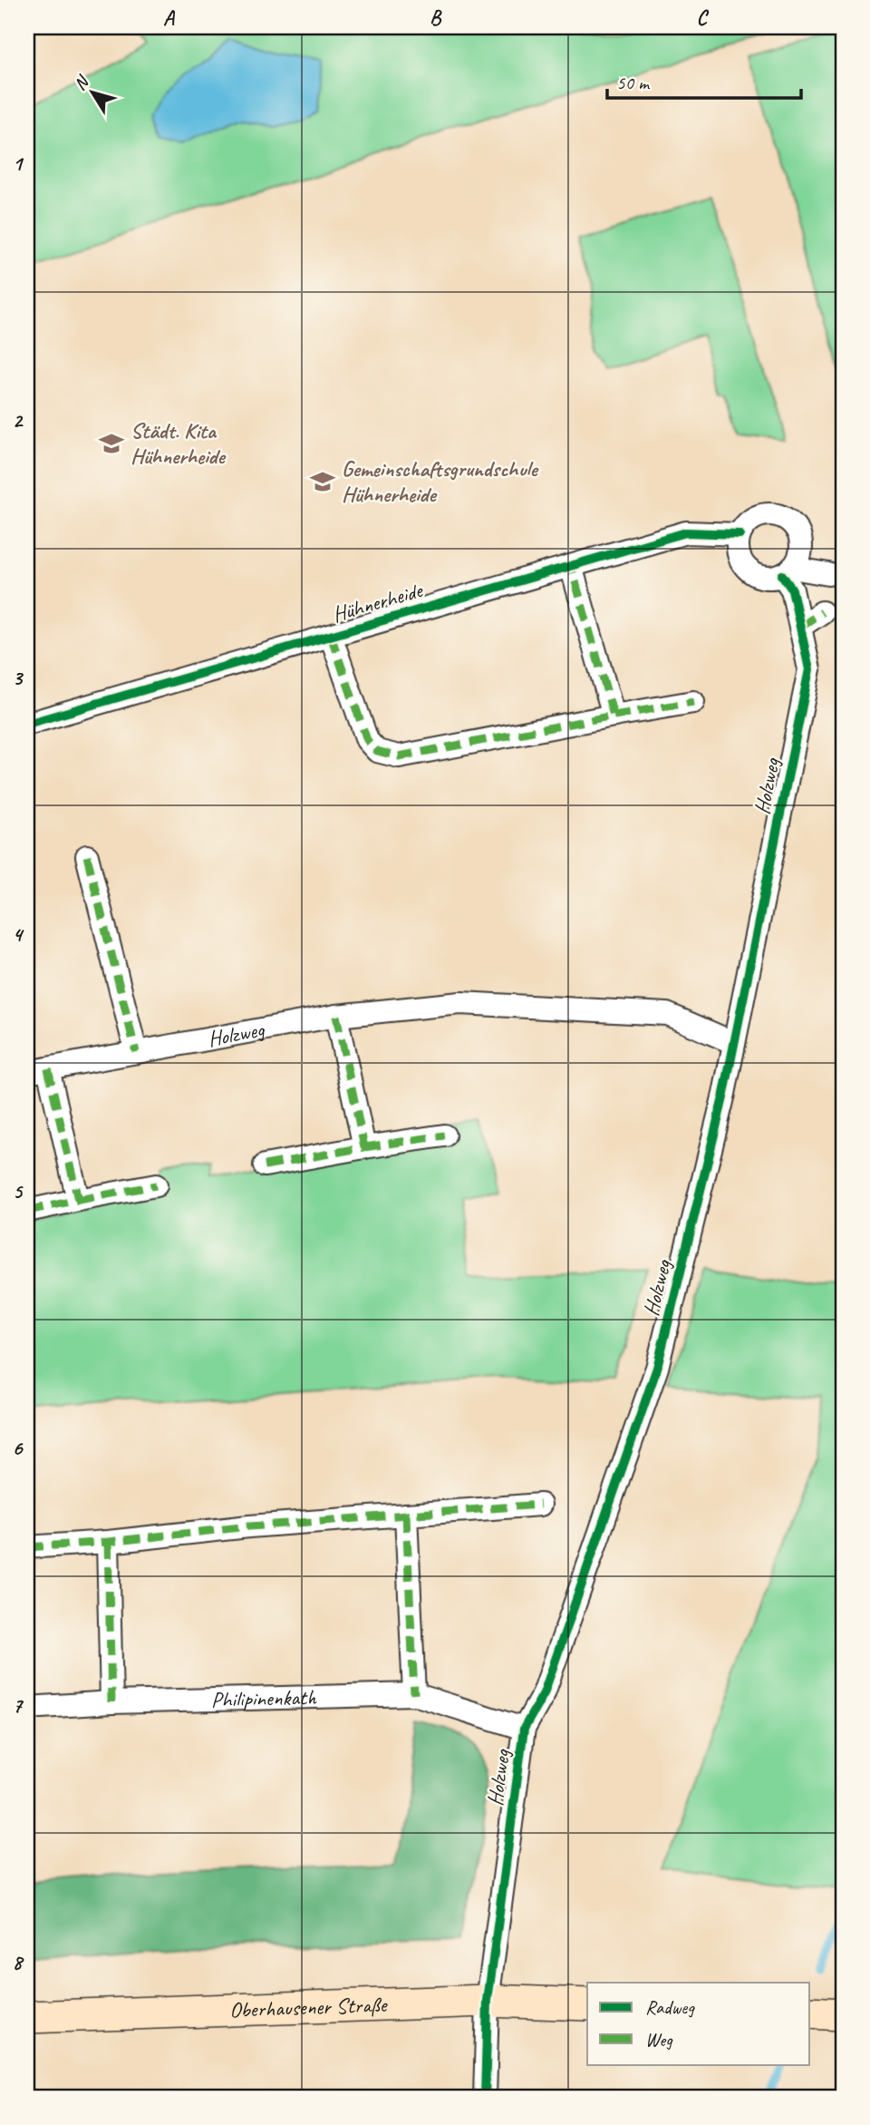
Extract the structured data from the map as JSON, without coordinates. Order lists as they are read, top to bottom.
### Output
{
  "streets": {
    "main road": ["Oberhausener Straße"],
    "street": ["Hühnerheide", "Holzweg", "Philipinenkath"]
  },
  "crossings": [
    ["Hühnerheide", "Holzweg"],
    ["Holzweg", "Philipinenkath"],
    ["Holzweg", "Oberhausener Straße"]
  ],
  "places": {
    "school or university": ["Städt. Kita Hühnerheide", "Gemeinschaftsgrundschule Hühnerheide"]
  },
  "legend": ["Radweg", "Weg"],
  "scale_bar": "50 m",
  "north": "top left",
  "grid": {
    "columns": ["A", "B", "C"],
    "rows": [
      "1",
      "2",
      "3",
      "4",
      "5",
      "6",
      "7",
      "8"
    ]
  }
}
